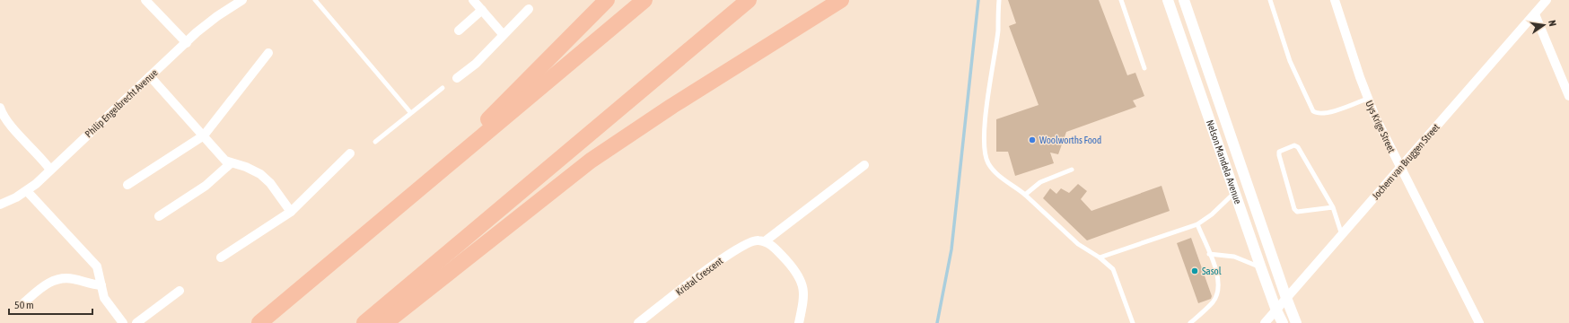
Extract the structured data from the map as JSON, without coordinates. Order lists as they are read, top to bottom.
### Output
{
  "streets": {
    "street": [
      "Philip Engelbrecht Avenue",
      "Uys Krige Street",
      "Jochem van Bruggen Street",
      "Nelson Mandela Avenue",
      "Kristal Crescent"
    ]
  },
  "crossings": [
    ["Uys Krige Street", "Jochem van Bruggen Street"],
    ["Jochem van Bruggen Street", "Nelson Mandela Avenue"]
  ],
  "places": ["Woolworths Food", "Sasol"],
  "scale_bar": "50 m",
  "north": "right"
}
